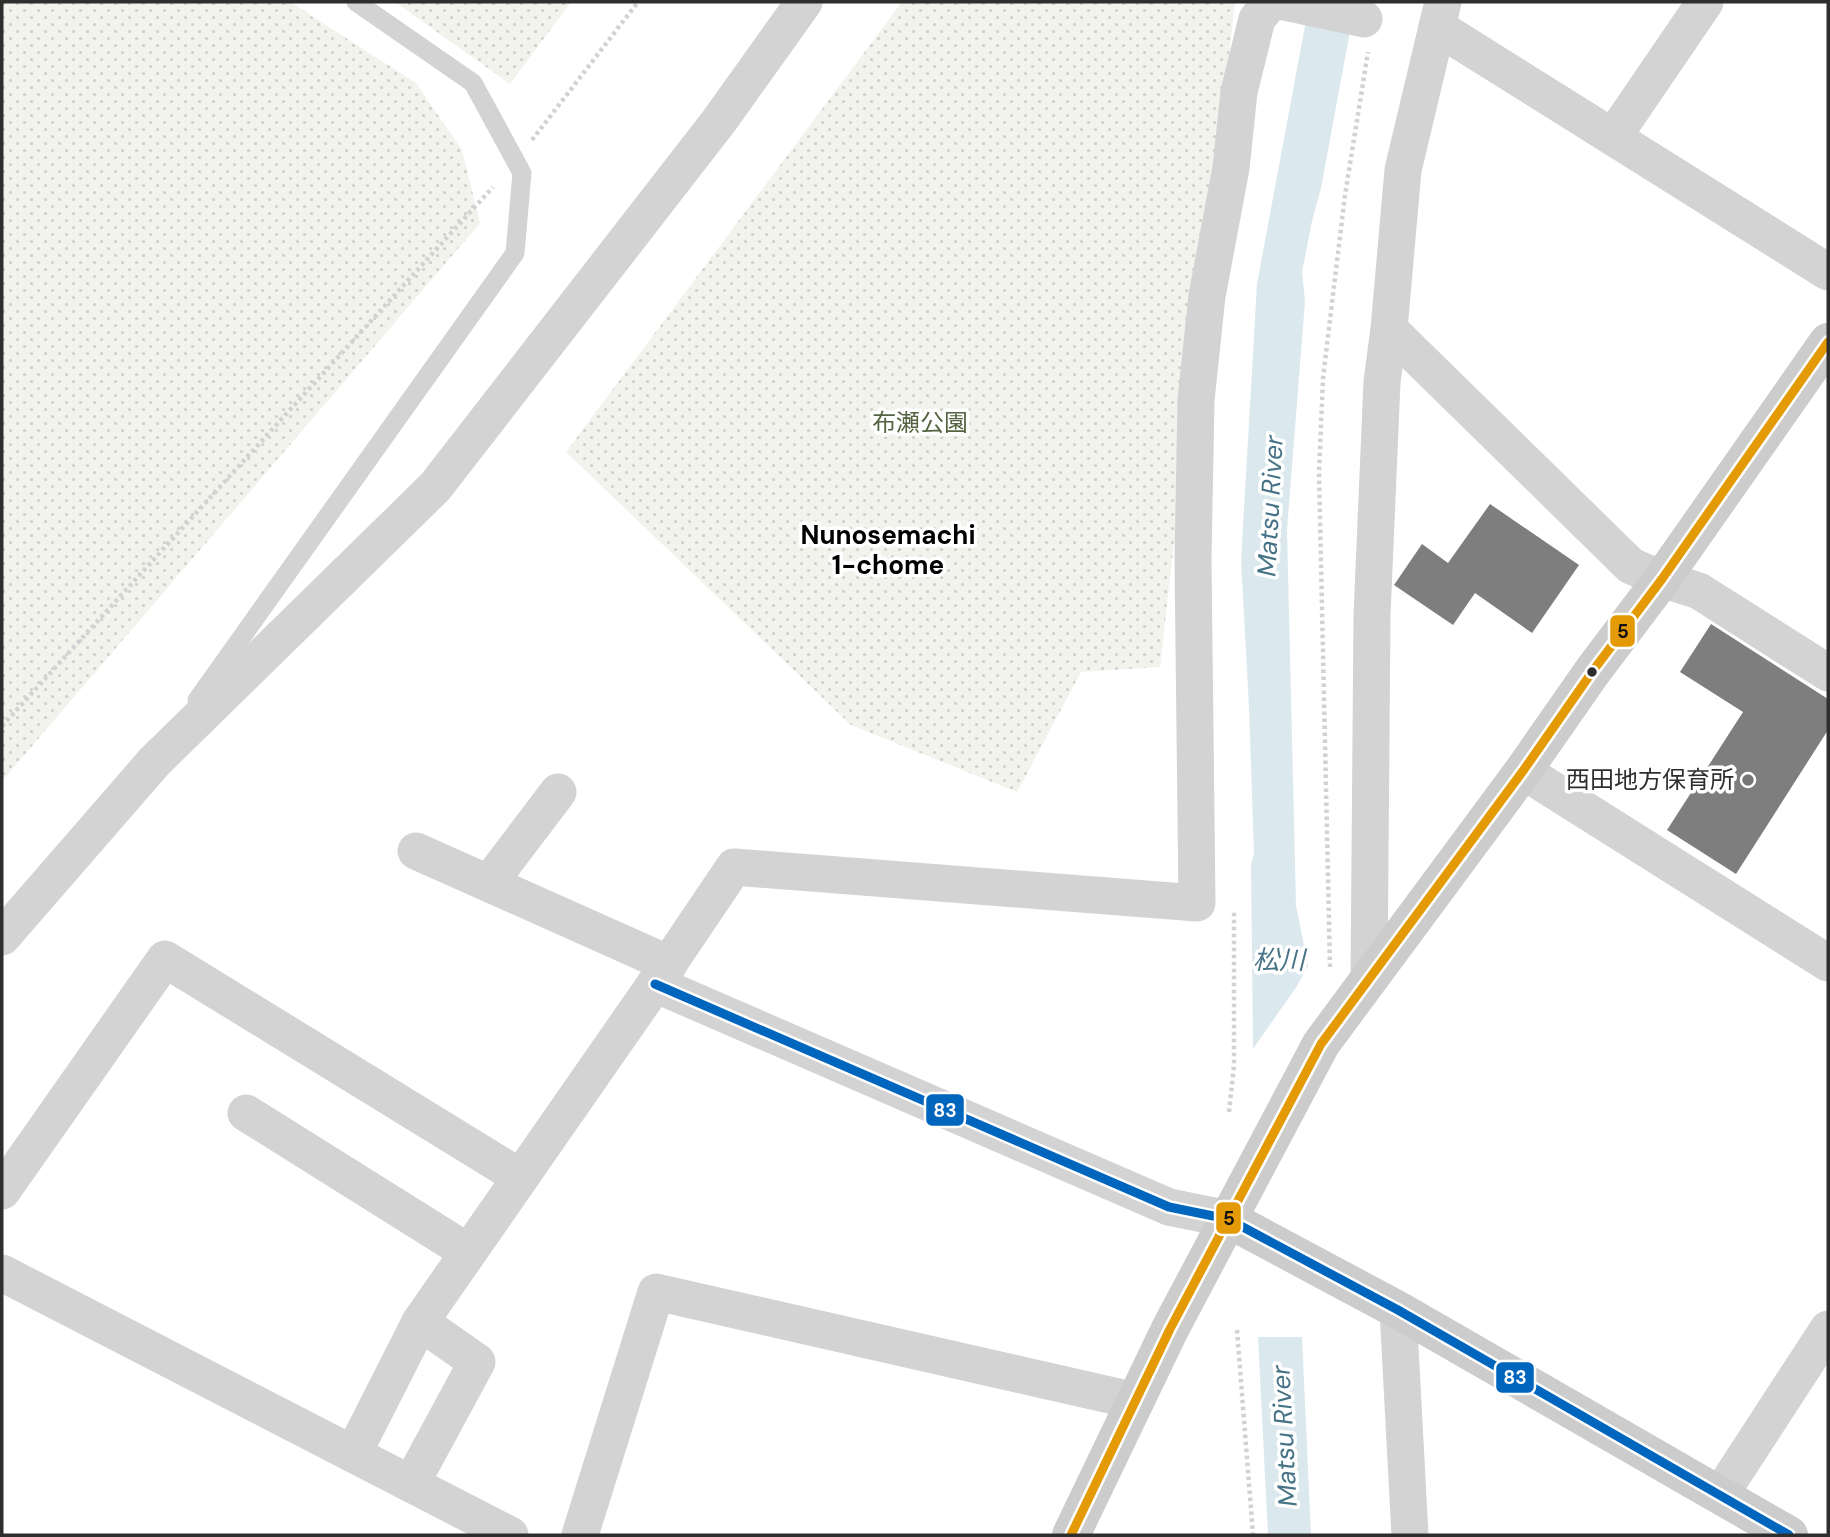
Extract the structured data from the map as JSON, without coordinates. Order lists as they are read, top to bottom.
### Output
{
  "districts": ["Nunosemachi 1-chome"],
  "water": ["Matsu River", "松川"],
  "parks": ["布瀬公園"],
  "places": ["西田地方保育所"],
  "lines": ["transit line 5", "transit line 83"]
}
